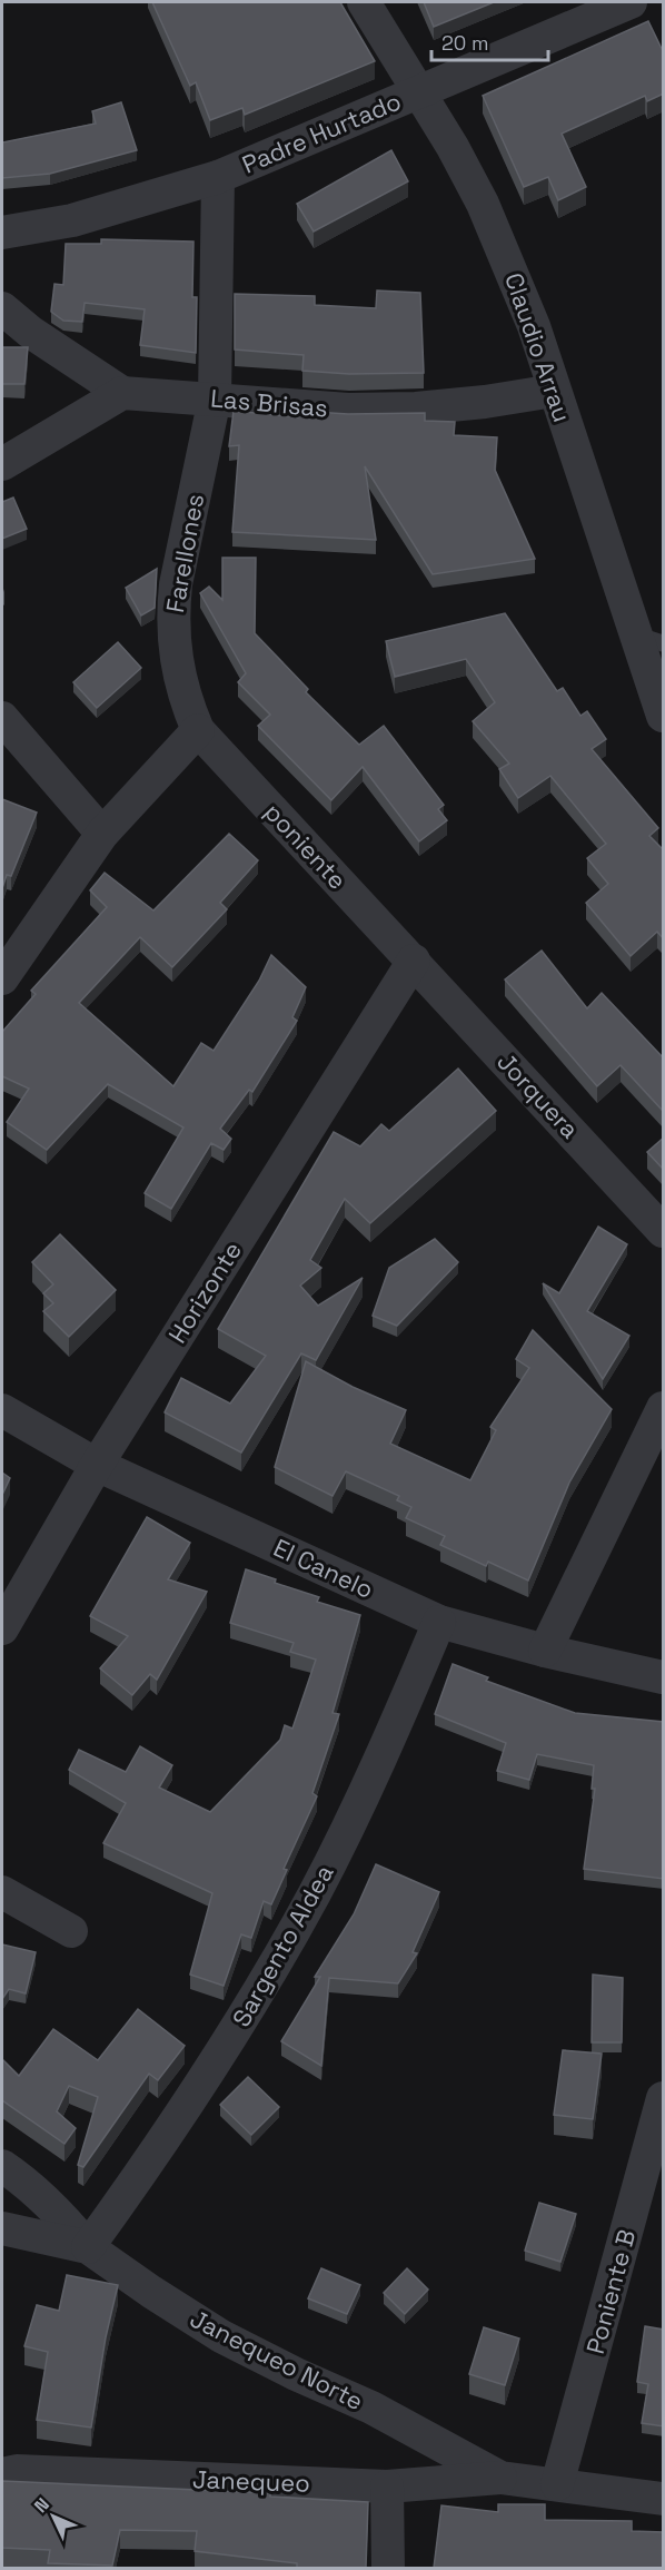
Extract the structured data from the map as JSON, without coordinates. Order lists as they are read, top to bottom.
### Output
{
  "streets": {
    "street": [
      "Padre Hurtado",
      "Claudio Arrau",
      "Las Brisas",
      "Farellones",
      "poniente",
      "Jorquera",
      "Horizonte",
      "El Canelo",
      "Sargento Aldea",
      "Poniente B",
      "Janequeo Norte",
      "Janequeo"
    ]
  },
  "crossings": [
    ["Padre Hurtado", "Claudio Arrau"],
    ["Padre Hurtado", "Farellones"],
    ["Claudio Arrau", "Las Brisas"],
    ["Las Brisas", "Farellones"],
    ["Farellones", "poniente"],
    ["poniente", "Jorquera"],
    ["poniente", "Horizonte"],
    ["Jorquera", "Horizonte"],
    ["Horizonte", "El Canelo"],
    ["El Canelo", "Sargento Aldea"],
    ["Sargento Aldea", "Janequeo Norte"],
    ["Poniente B", "Janequeo Norte"],
    ["Janequeo Norte", "Janequeo"]
  ],
  "scale_bar": "20 m",
  "north": "top left"
}
